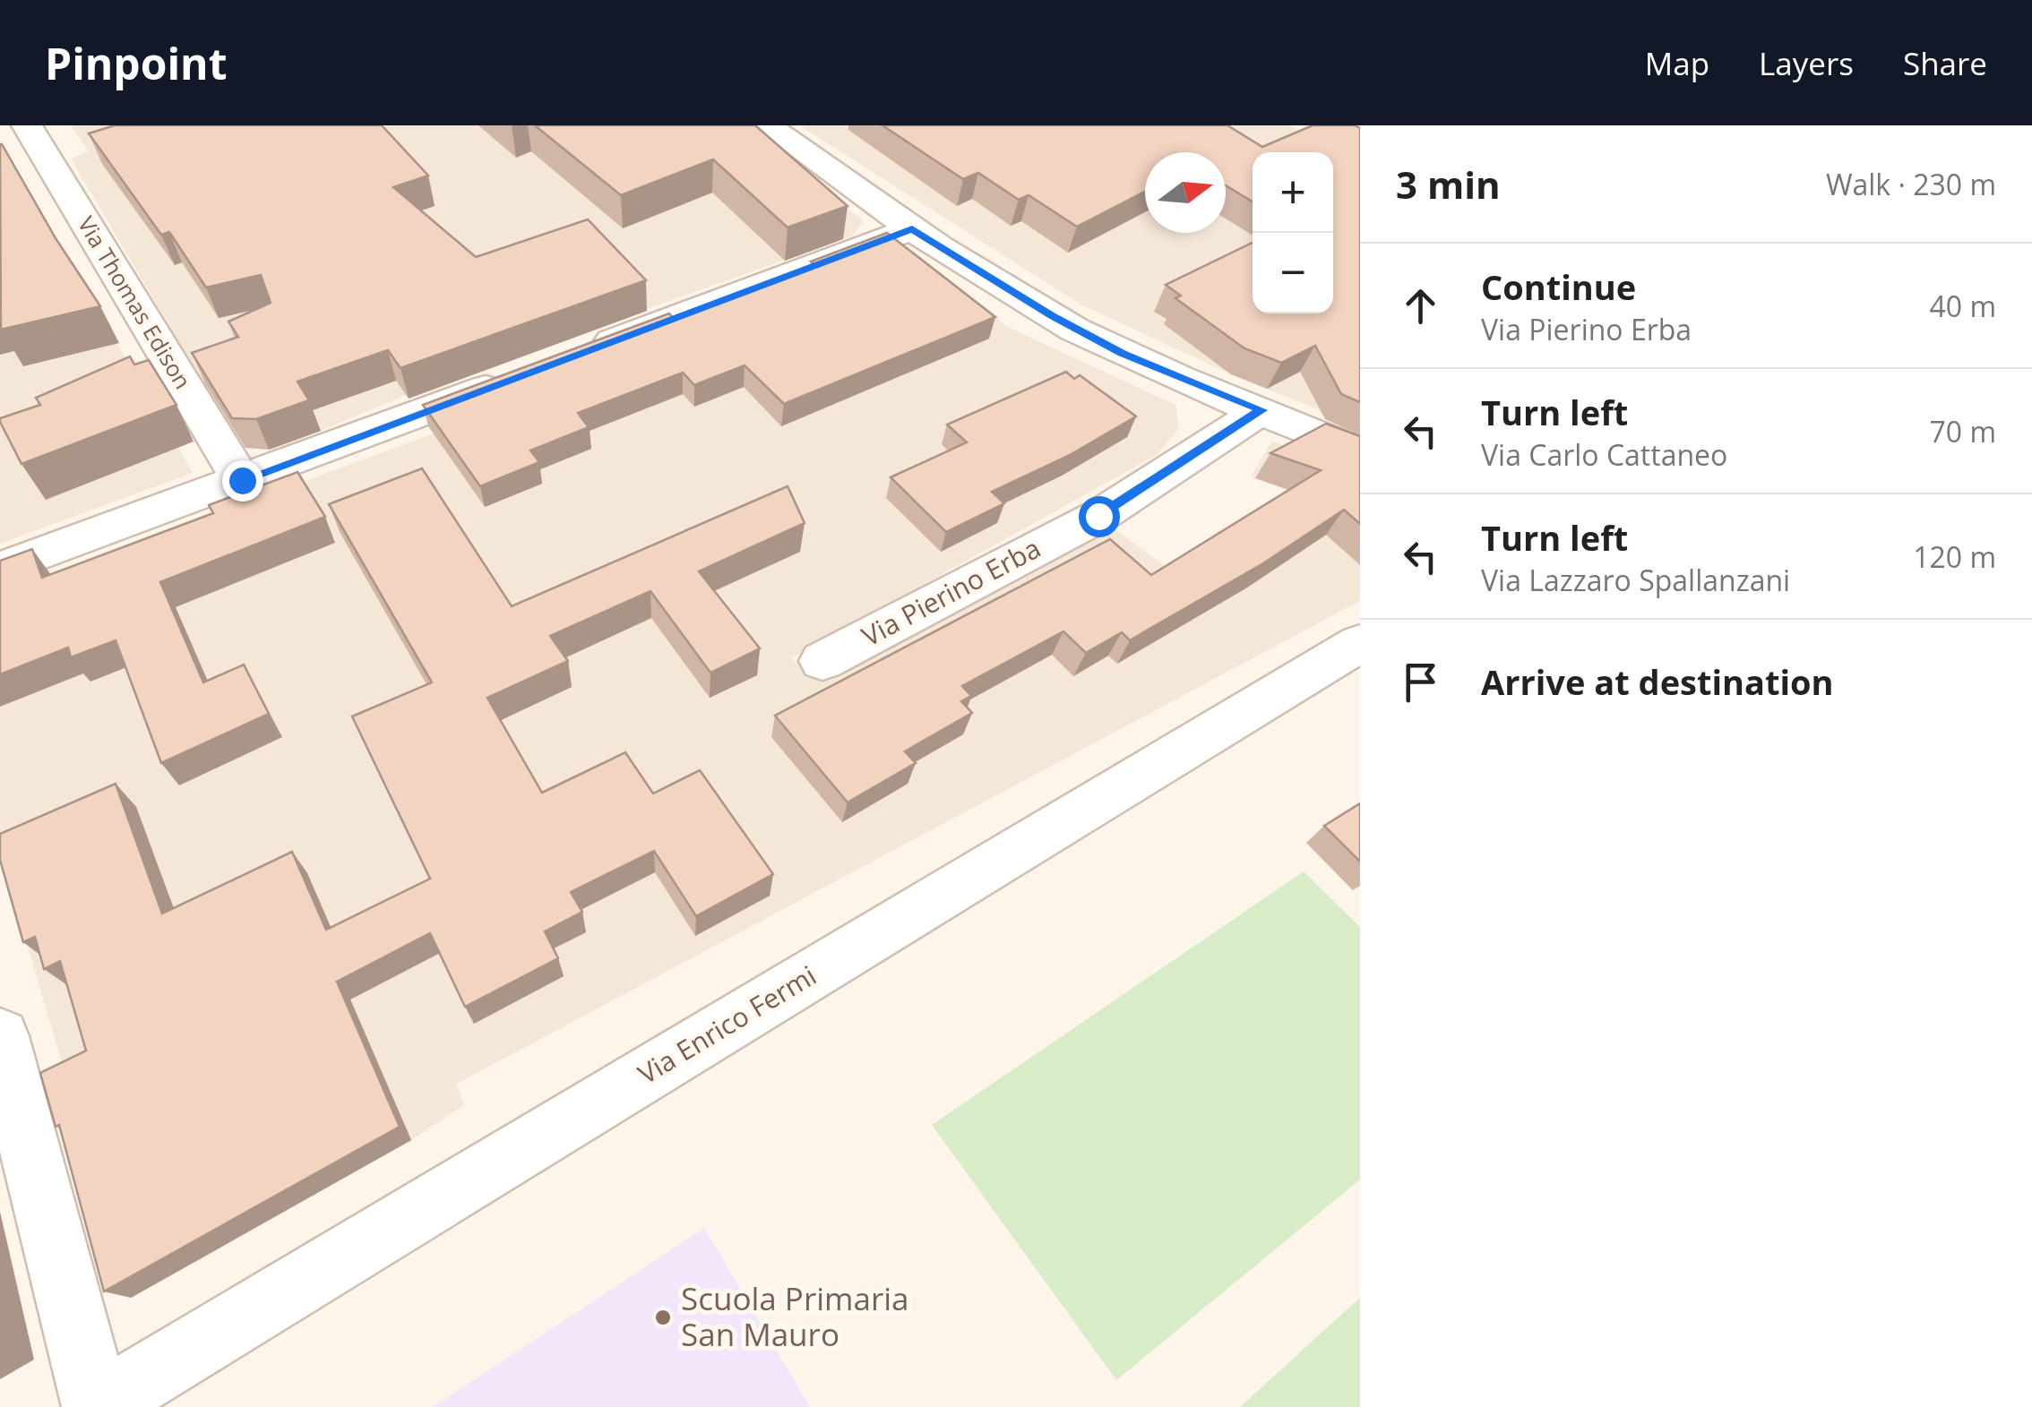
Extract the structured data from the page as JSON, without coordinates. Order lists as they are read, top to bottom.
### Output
{
  "streets": {
    "street": ["Via Thomas Edison", "Via Pierino Erba", "Via Enrico Fermi"]
  },
  "places": ["Scuola Primaria San Mauro"],
  "north": "right",
  "page": {
    "header": "Pinpoint",
    "nav": ["Map", "Layers", "Share"],
    "heading": ["3 min", "Walk · 230 m"],
    "map_buttons": ["+", "−"],
    "list": [
      ["Continue", "Via Pierino Erba", "40 m"],
      ["Turn left", "Via Carlo Cattaneo", "70 m"],
      ["Turn left", "Via Lazzaro Spallanzani", "120 m"],
      "Arrive at destination"
    ]
  }
}
